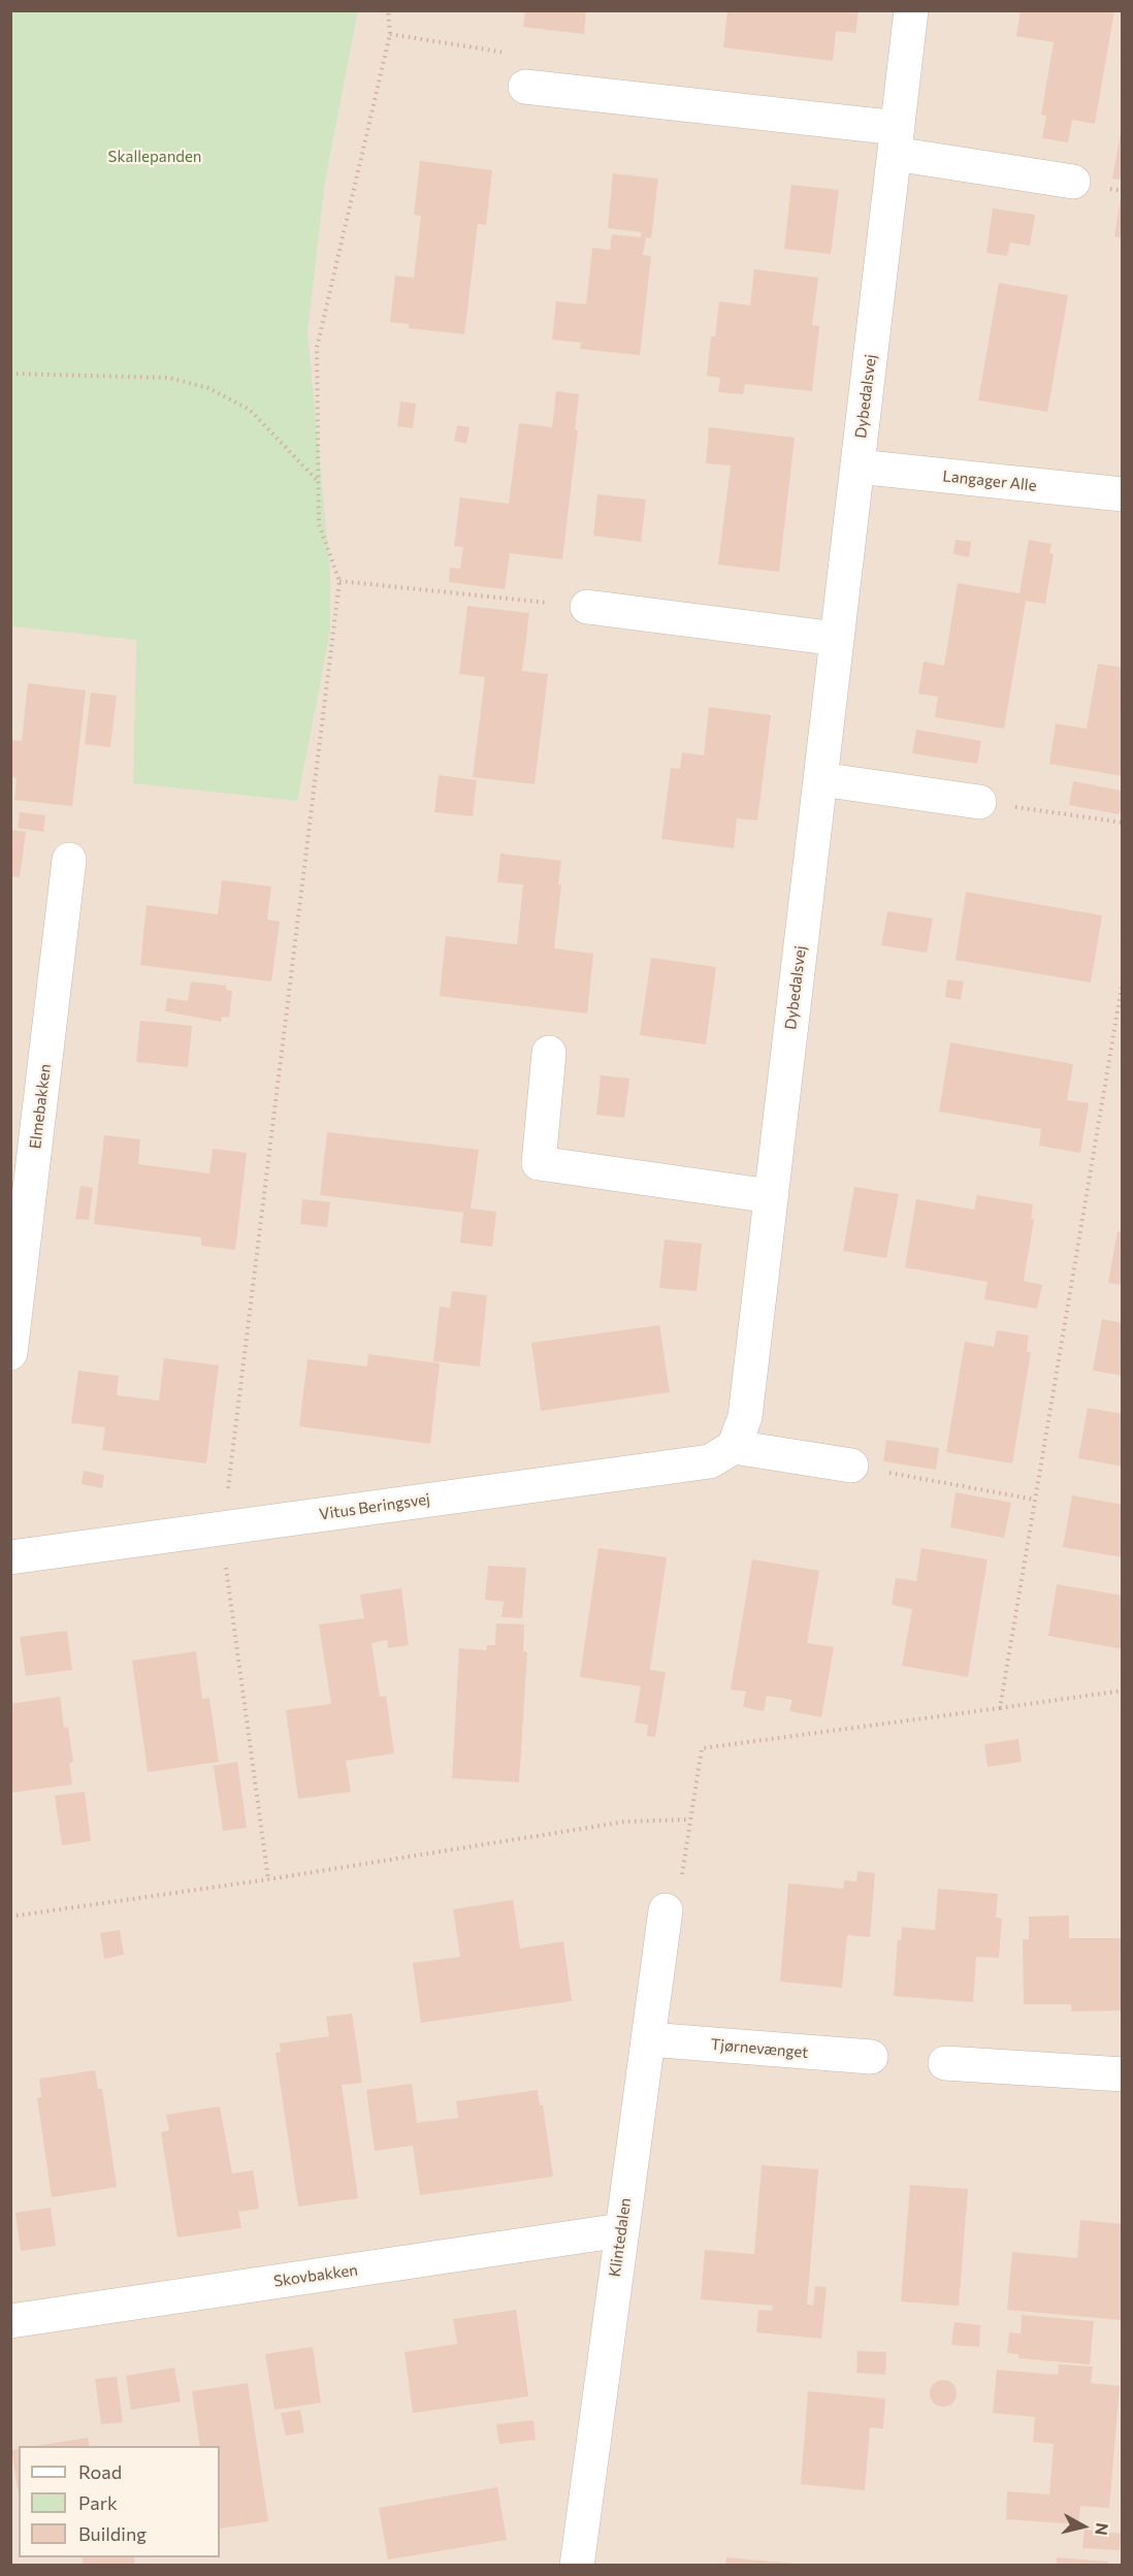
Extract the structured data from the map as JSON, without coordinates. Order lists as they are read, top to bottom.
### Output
{
  "streets": {
    "street": [
      "Dybedalsvej",
      "Langager Alle",
      "Elmebakken",
      "Vitus Beringsvej",
      "Tjørnevænget",
      "Klintedalen",
      "Skovbakken"
    ]
  },
  "crossings": [
    ["Dybedalsvej", "Langager Alle"],
    ["Dybedalsvej", "Vitus Beringsvej"],
    ["Tjørnevænget", "Klintedalen"],
    ["Klintedalen", "Skovbakken"]
  ],
  "parks": ["Skallepanden"],
  "legend": ["Road", "Park", "Building"],
  "north": "right"
}
